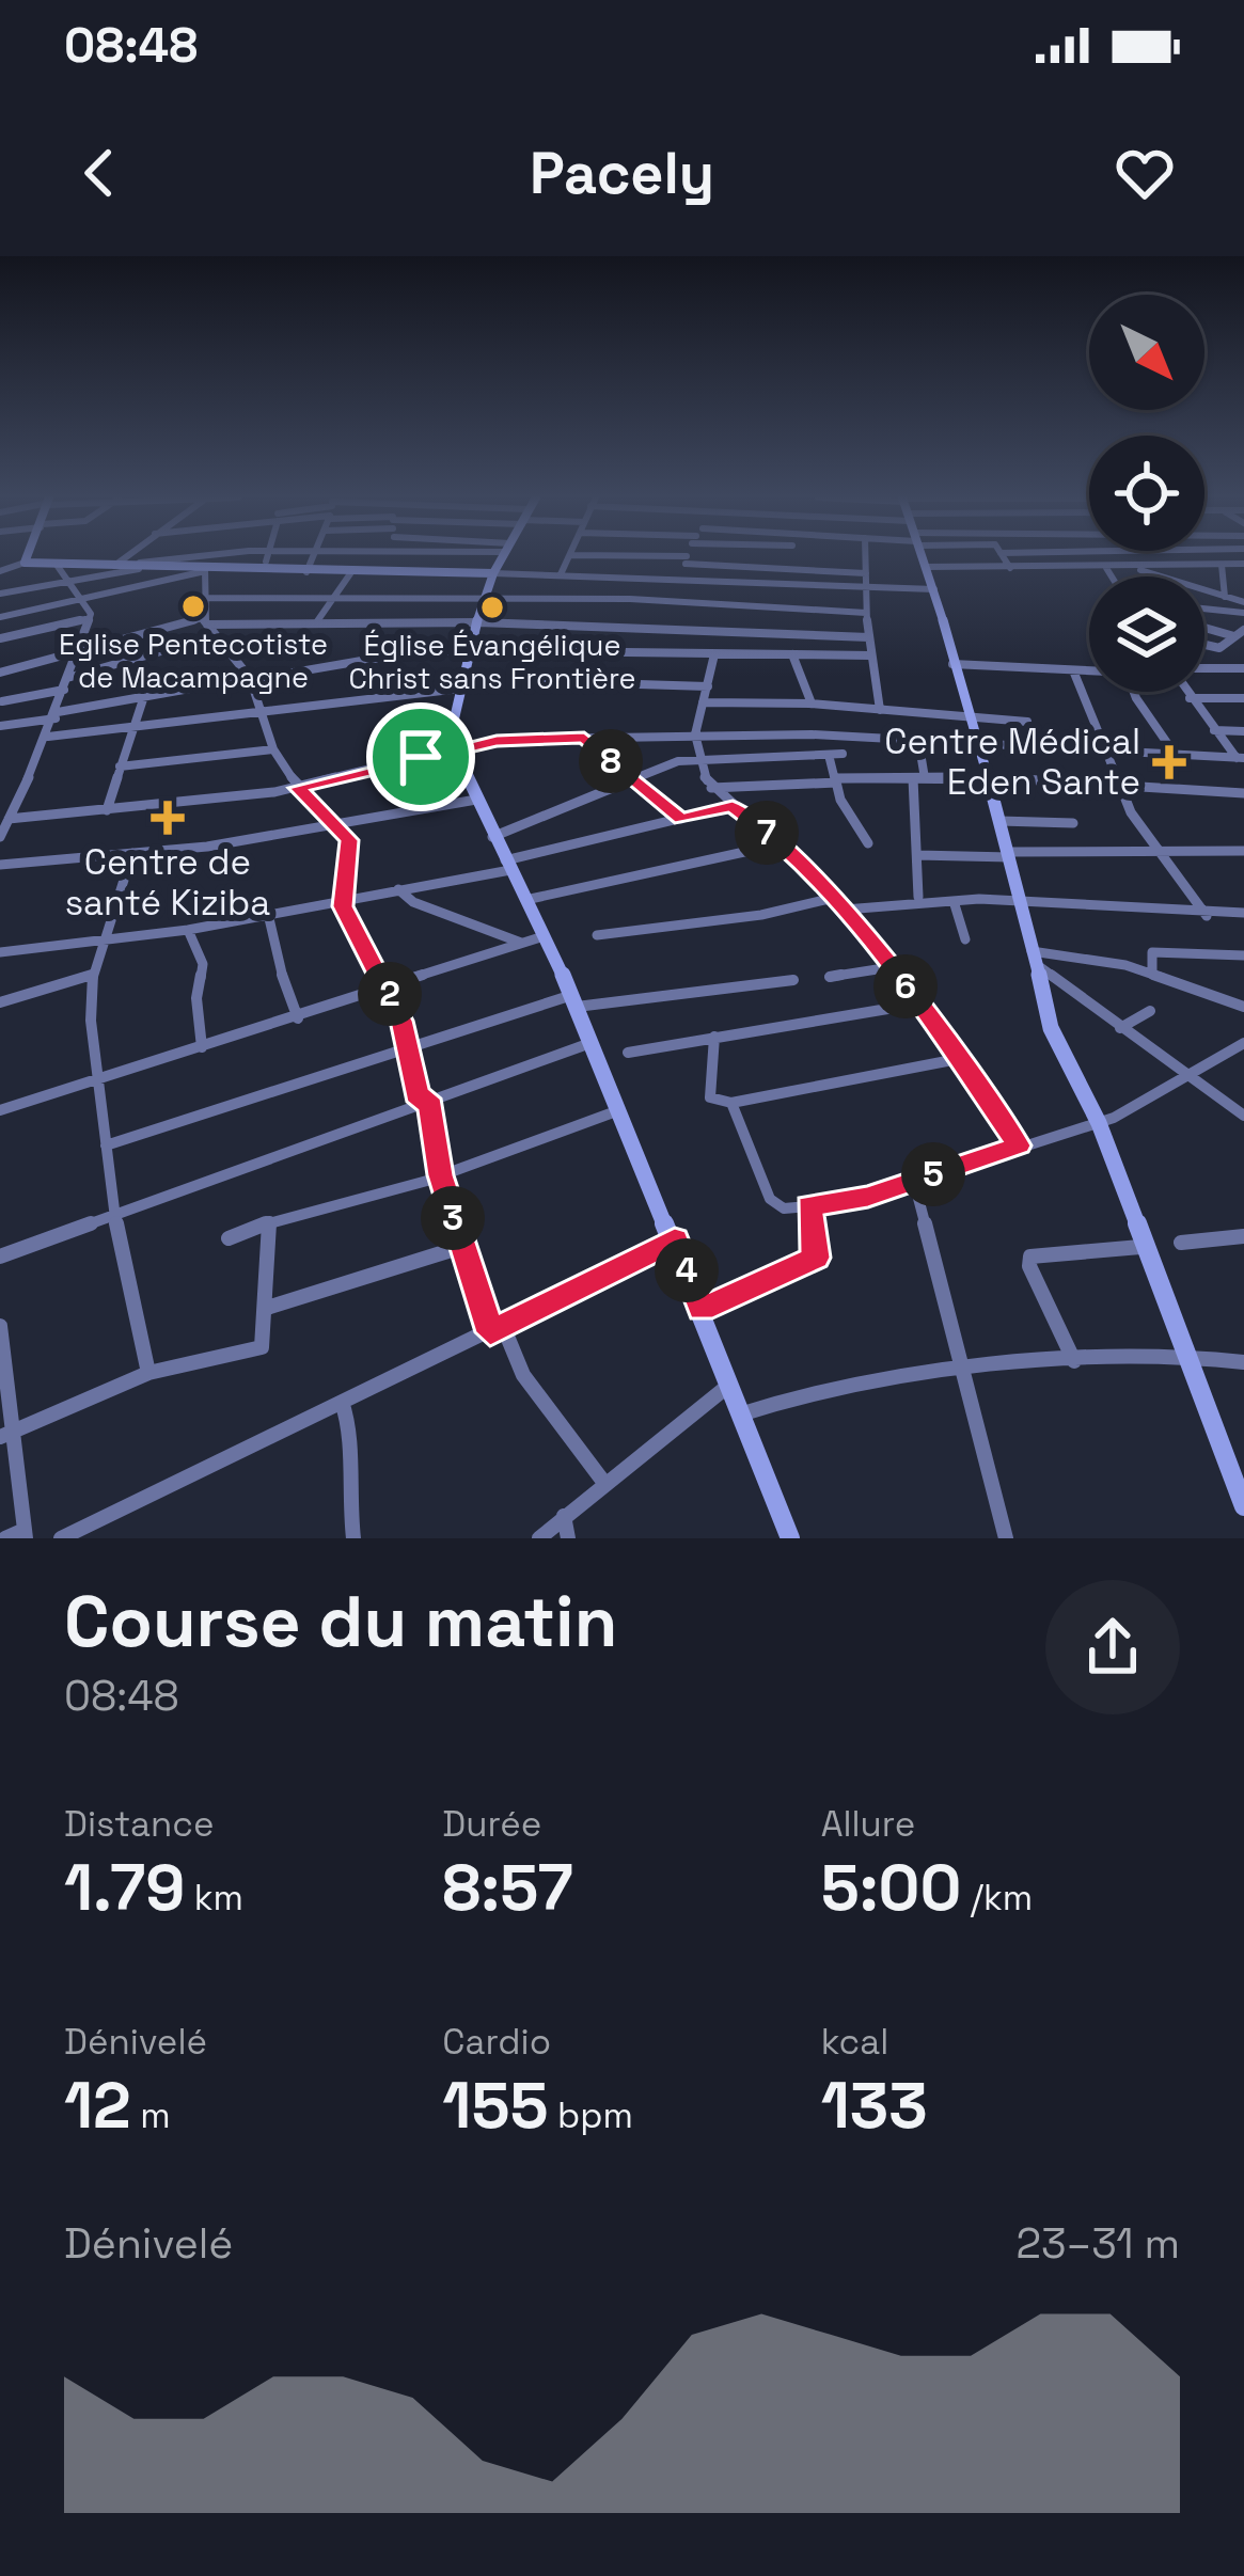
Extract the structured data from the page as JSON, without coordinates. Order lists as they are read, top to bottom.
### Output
{
  "places": {
    "other": ["Eglise Pentecotiste de Macampagne", "Église Évangélique Christ sans Frontière"],
    "health": ["Centre Médical Eden Sante", "Centre de santé Kiziba"]
  },
  "north": "bottom right",
  "page": {
    "status": "08:48",
    "header": "Pacely",
    "pins": [
      "8",
      "7",
      "6",
      "2",
      "5",
      "3",
      "4"
    ],
    "heading": ["Course du matin", "08:48"],
    "stats": [
      ["Distance", "1.79 km"],
      ["Durée", "8:57"],
      ["Allure", "5:00 /km"],
      ["Dénivelé", "12 m"],
      ["Cardio", "155 bpm"],
      ["kcal", "133"]
    ],
    "chart": ["Dénivelé", "23–31 m"]
  }
}
